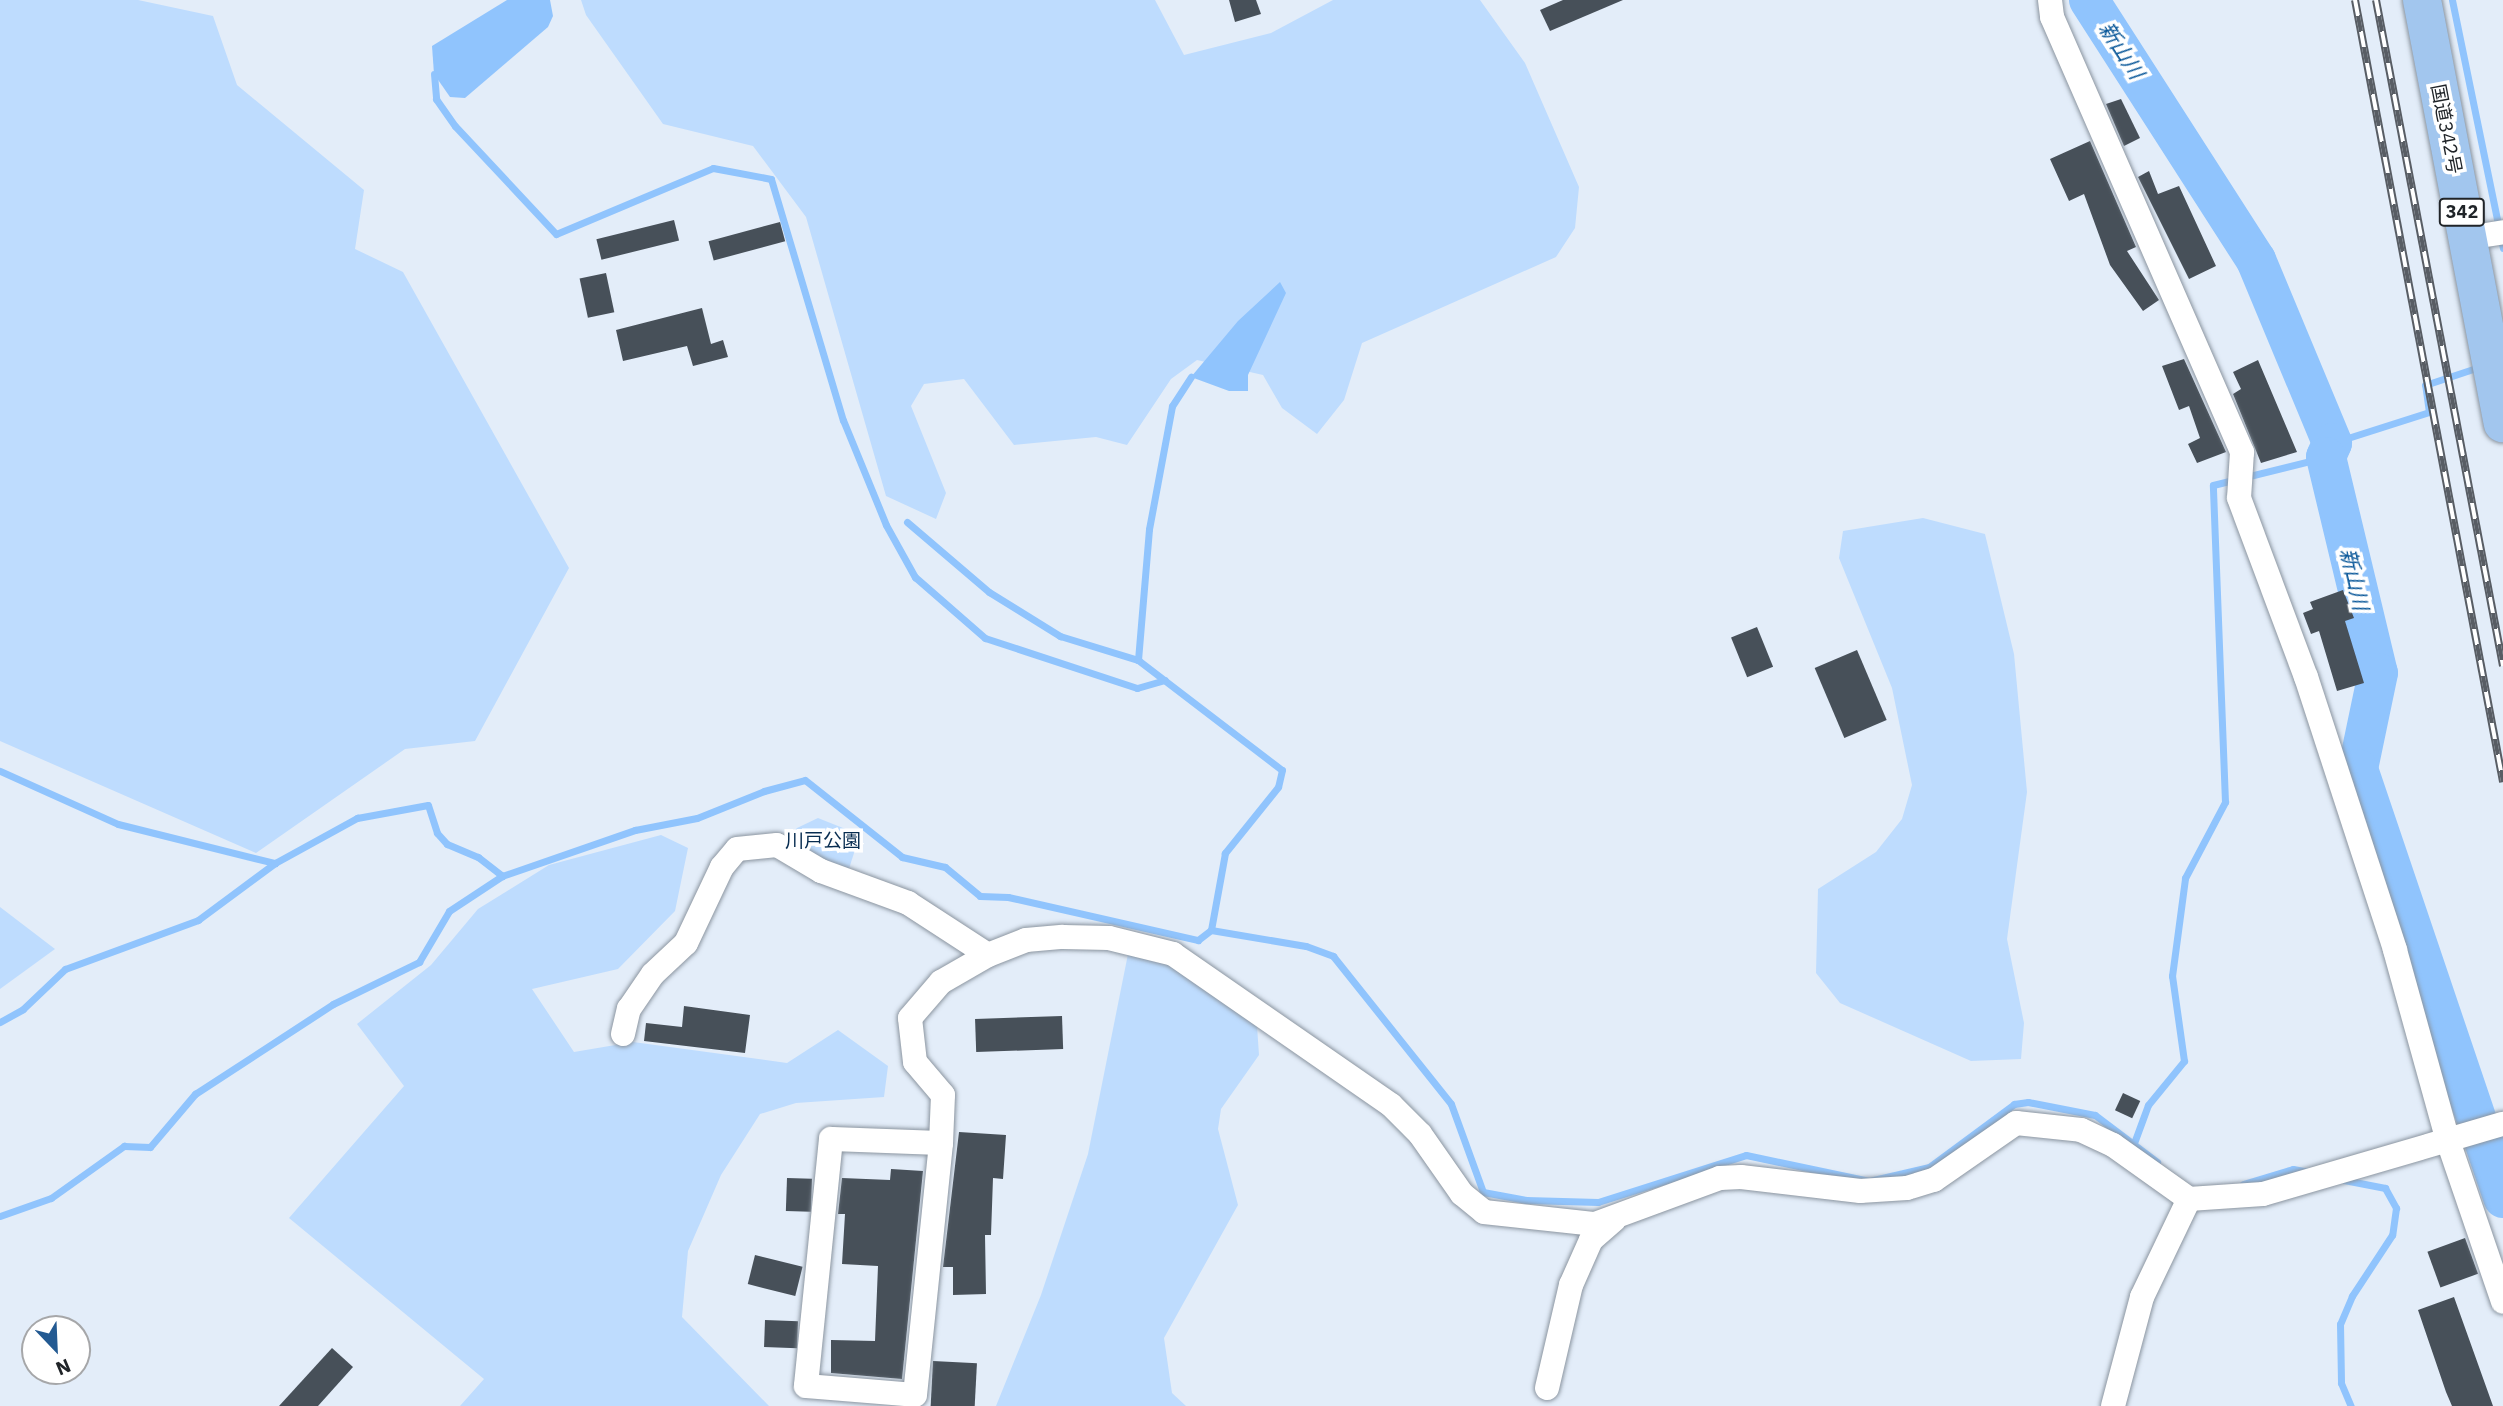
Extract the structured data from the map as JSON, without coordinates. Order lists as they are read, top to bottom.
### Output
{
  "streets": {
    "highway": ["国道342号", "342"]
  },
  "water": ["新山川"],
  "parks": ["川戸公園"],
  "north": "bottom right"
}
